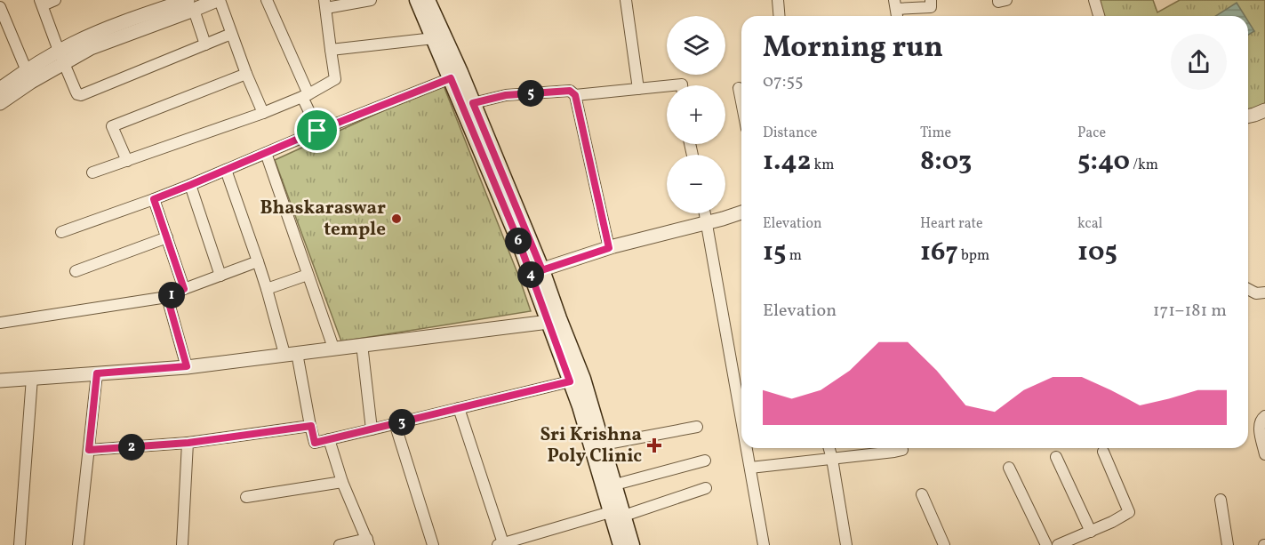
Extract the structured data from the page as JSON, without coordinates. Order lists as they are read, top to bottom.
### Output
{
  "places": {
    "other": ["Bhaskaraswar temple"],
    "health": ["Sri Krishna Poly Clinic"]
  },
  "page": {
    "map_buttons": ["+", "−"],
    "heading": ["Morning run", "07:55"],
    "pins": [
      "5",
      "6",
      "4",
      "1",
      "3",
      "2"
    ],
    "stats": [
      ["Distance", "1.42 km"],
      ["Time", "8:03"],
      ["Pace", "5:40 /km"],
      ["Elevation", "15 m"],
      ["Heart rate", "167 bpm"],
      ["kcal", "105"]
    ],
    "chart": ["Elevation", "171–181 m"]
  }
}
